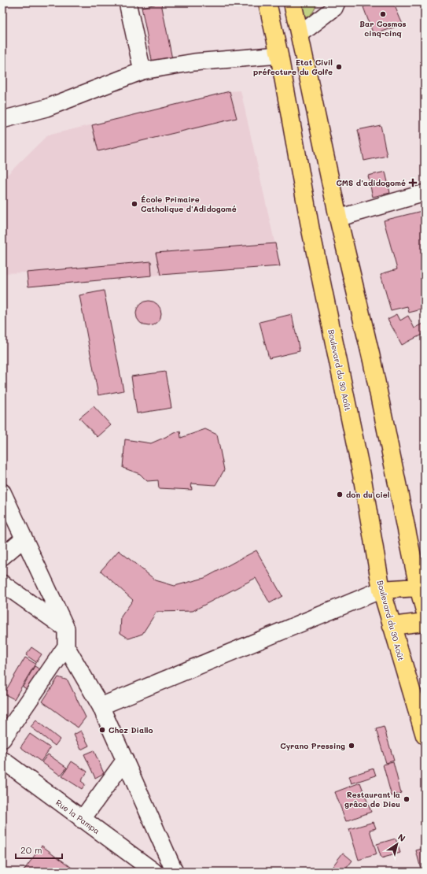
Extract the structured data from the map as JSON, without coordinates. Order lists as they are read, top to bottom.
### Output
{
  "streets": {
    "highway": ["Boulevard du 30 Août"],
    "street": ["Rue la Pampa"]
  },
  "places": {
    "other": [
      "Bar Cosmos cinq-cinq",
      "Etat Civil préfecture du Golfe",
      "École Primaire Catholique d'Adidogomé",
      "don du ciel",
      "Chez Diallo",
      "Cyrano Pressing",
      "Restaurant la grâce de Dieu"
    ],
    "health": ["CMS d'adidogomé"]
  },
  "scale_bar": "20 m",
  "north": "top right"
}
